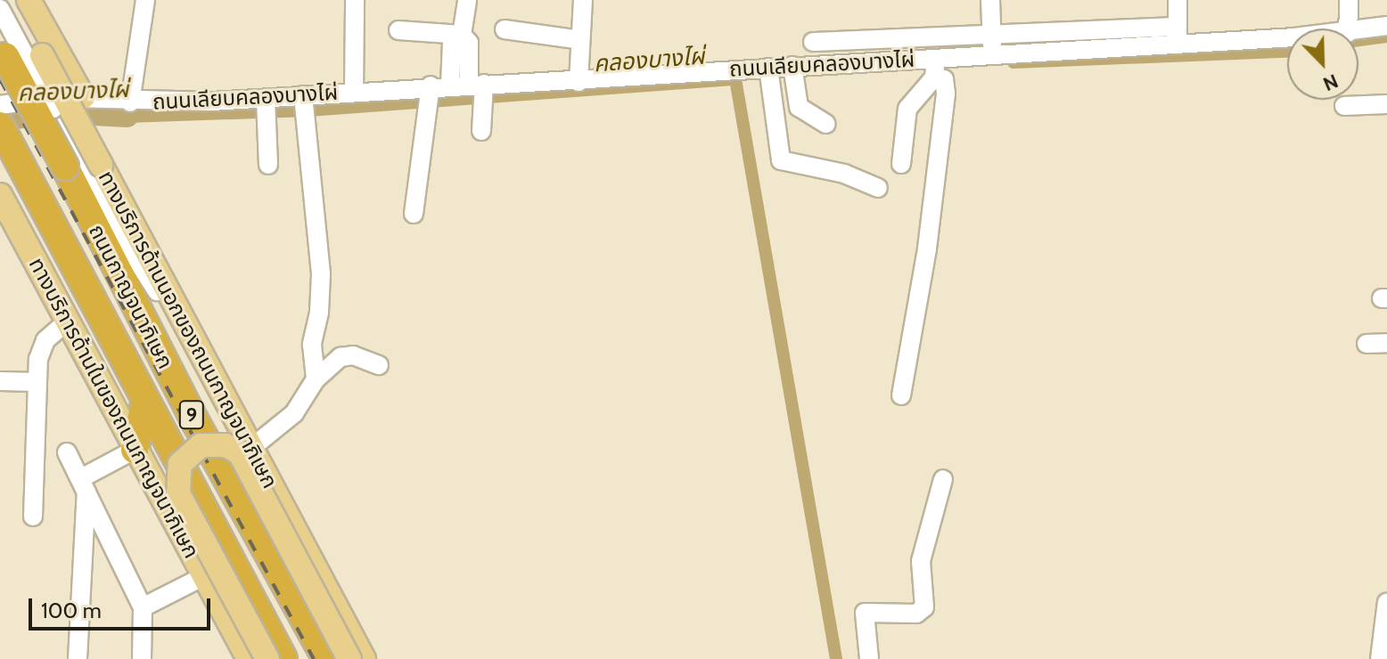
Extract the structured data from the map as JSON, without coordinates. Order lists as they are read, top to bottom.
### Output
{
  "streets": {
    "highway": ["ถนนกาญจนาภิเษก", "9"],
    "main road": ["ทางบริการด้านนอกของถนนกาญจนาภิเษก", "ทางบริการด้านในของถนนกาญจนาภิเษก"],
    "street": ["ถนนเลียบคลองบางไผ่"]
  },
  "water": ["คลองบางไผ่"],
  "scale_bar": "100 m",
  "north": "bottom right"
}
